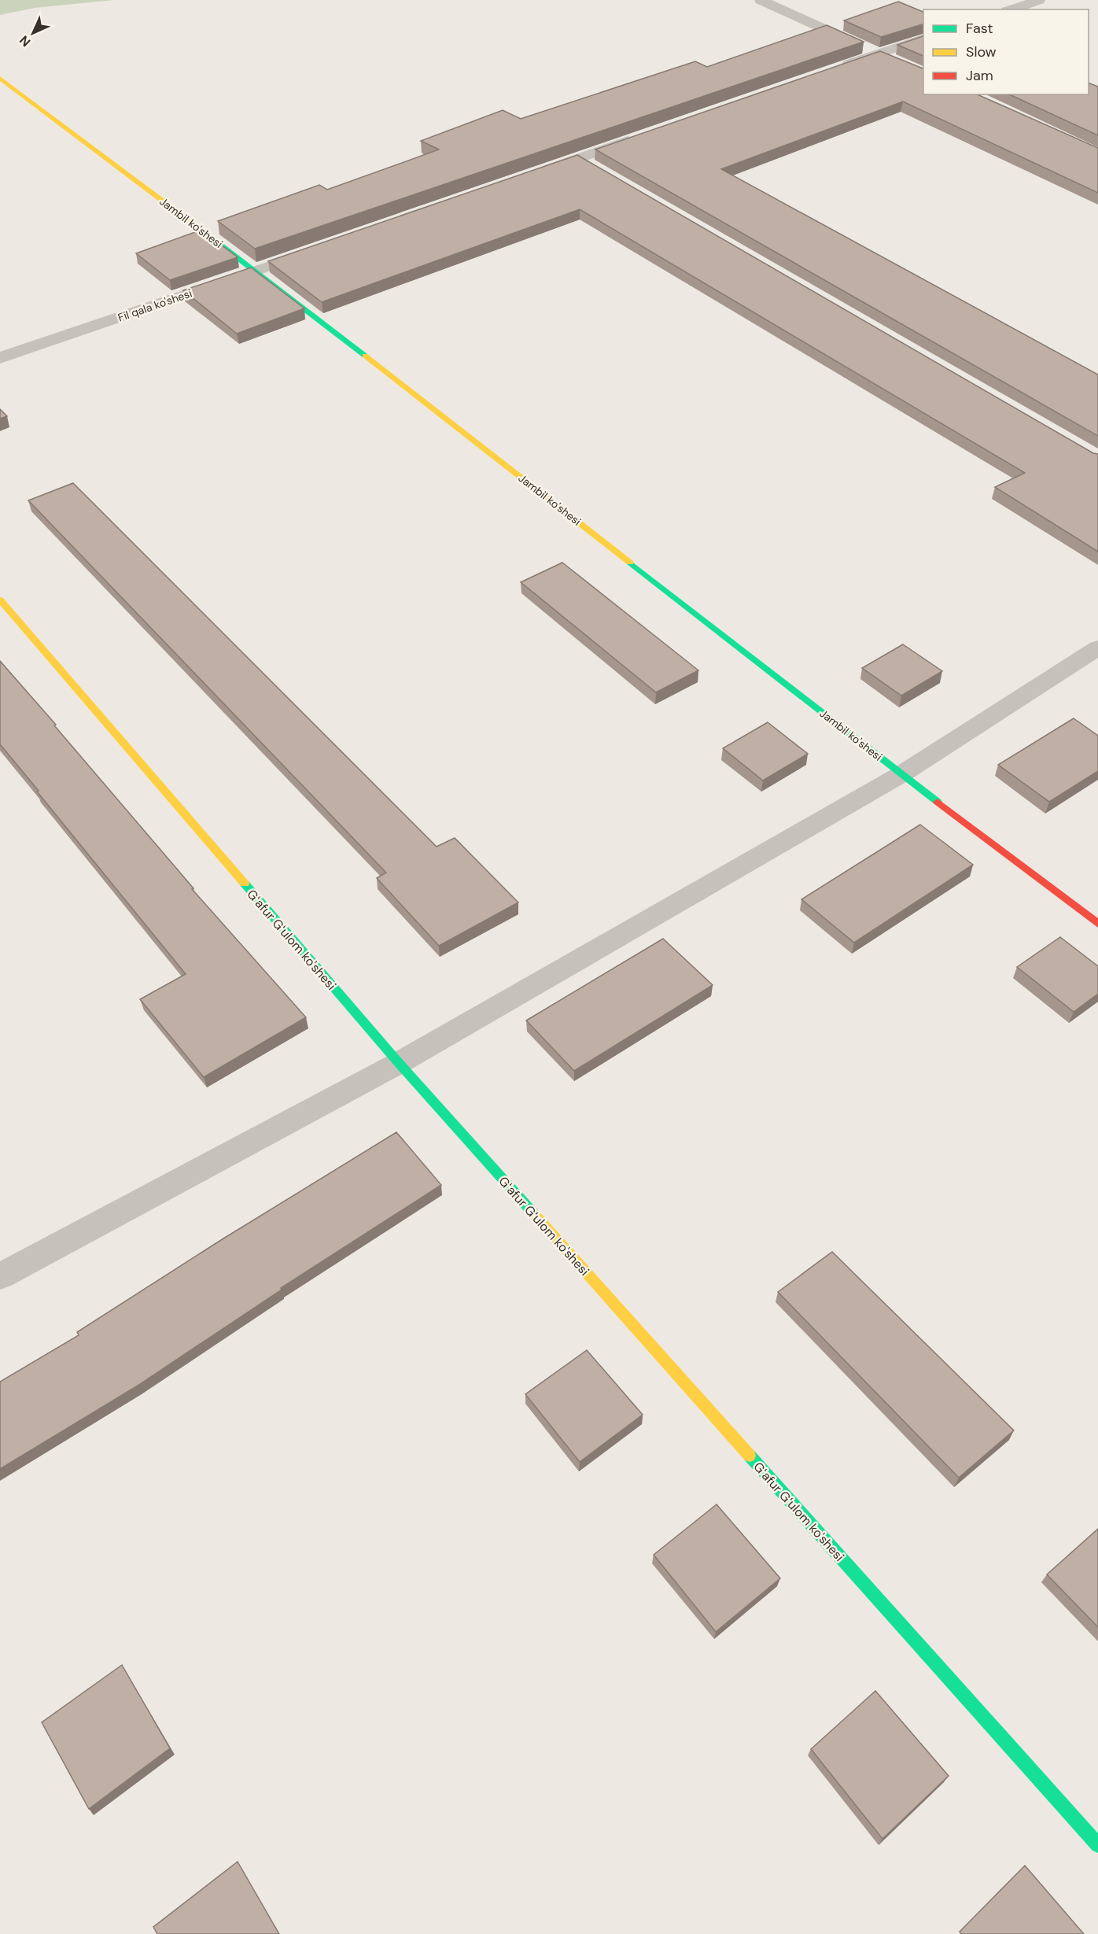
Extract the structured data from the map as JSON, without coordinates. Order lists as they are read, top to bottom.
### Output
{
  "streets": {
    "street": ["Jambil ko'shesi", "Fil qala ko'shesi", "Gʻafur Gʻulom ko'shesi"]
  },
  "crossings": [
    ["Jambil ko'shesi", "Fil qala ko'shesi"]
  ],
  "legend": ["Fast", "Slow", "Jam"],
  "north": "bottom left"
}
